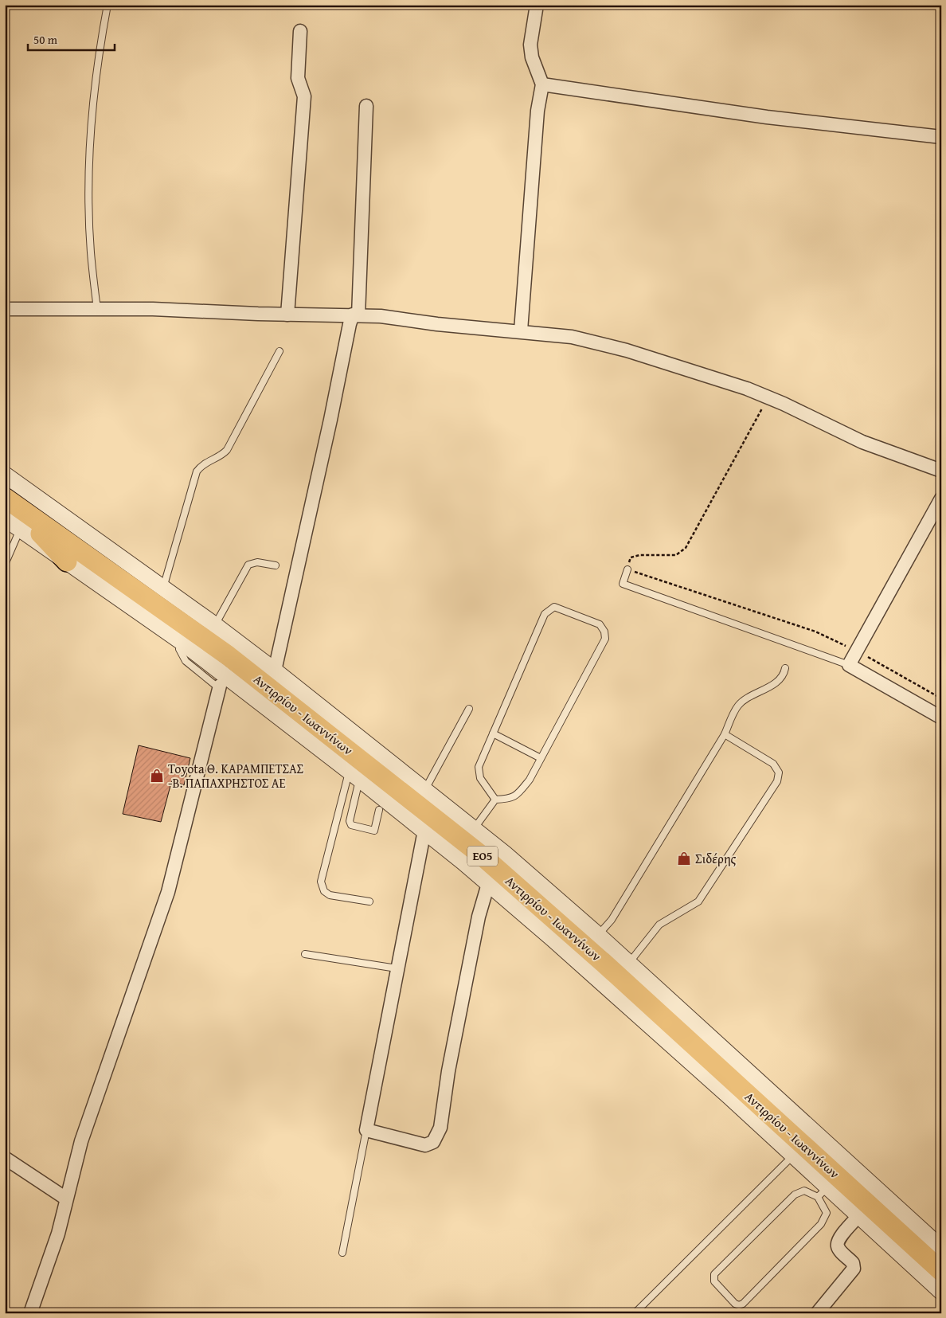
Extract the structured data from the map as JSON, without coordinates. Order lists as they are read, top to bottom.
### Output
{
  "streets": {
    "main road": ["Αντιρρίου - Ιωαννίνων", "ΕΟ5"]
  },
  "places": {
    "shop": ["Toyota Θ. ΚΑΡΑΜΠΕΤΣΑΣ -Β. ΠΑΠΑΧΡΗΣΤΟΣ ΑΕ", "Σιδέρης"]
  },
  "scale_bar": "50 m"
}
